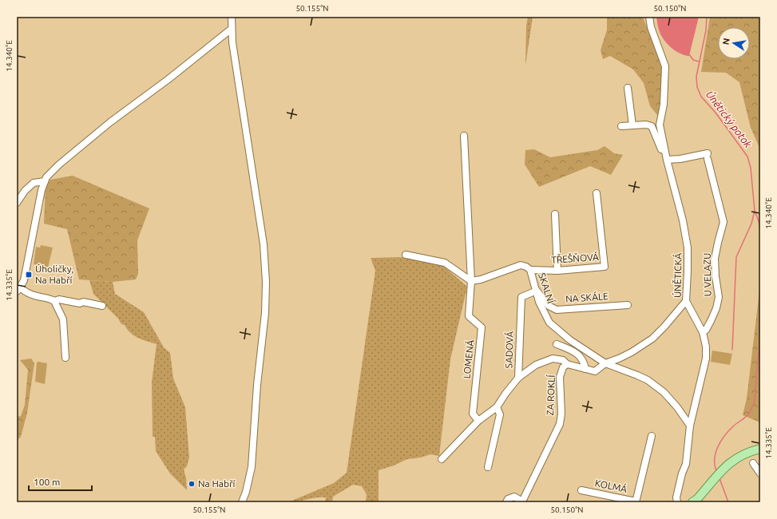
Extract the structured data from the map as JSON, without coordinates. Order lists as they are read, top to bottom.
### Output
{
  "streets": {
    "street": [
      "TŘEŠŇOVÁ",
      "U VELAZU",
      "ÚNĚTICKÁ",
      "SKALNÍ",
      "NA SKÁLE",
      "SADOVÁ",
      "LOMENÁ",
      "ZA ROKLÍ",
      "KOLMÁ"
    ]
  },
  "crossings": [
    ["TŘEŠŇOVÁ", "SKALNÍ"],
    ["U VELAZU", "ÚNĚTICKÁ"],
    ["ÚNĚTICKÁ", "SKALNÍ"],
    ["SKALNÍ", "NA SKÁLE"],
    ["SKALNÍ", "SADOVÁ"],
    ["SKALNÍ", "LOMENÁ"],
    ["NA SKÁLE", "SADOVÁ"]
  ],
  "water": ["Únětický potok"],
  "places": {
    "transit": ["Úholičky, Na Habří"],
    "other": ["Na Habří"]
  },
  "scale_bar": "100 m",
  "north": "left",
  "coordinates": [
    "50.155°N",
    "50.150°N",
    "14.340°E",
    "14.335°E"
  ]
}
